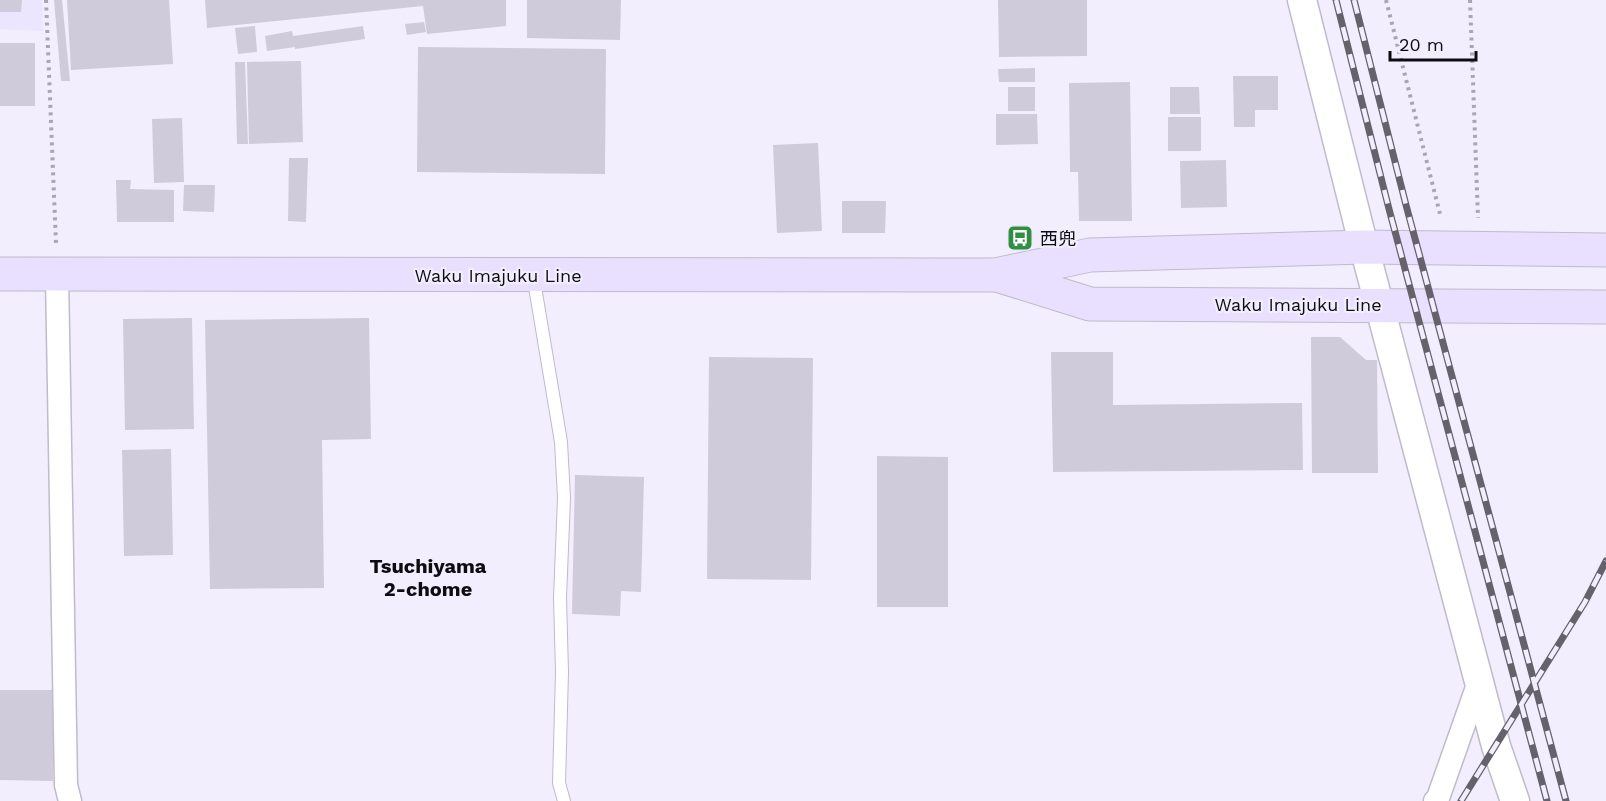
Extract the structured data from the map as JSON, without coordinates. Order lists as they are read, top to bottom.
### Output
{
  "streets": {
    "main road": ["Waku Imajuku Line"]
  },
  "districts": ["Tsuchiyama 2-chome"],
  "places": {
    "bus stop": ["西兜"]
  },
  "scale_bar": "20 m"
}
